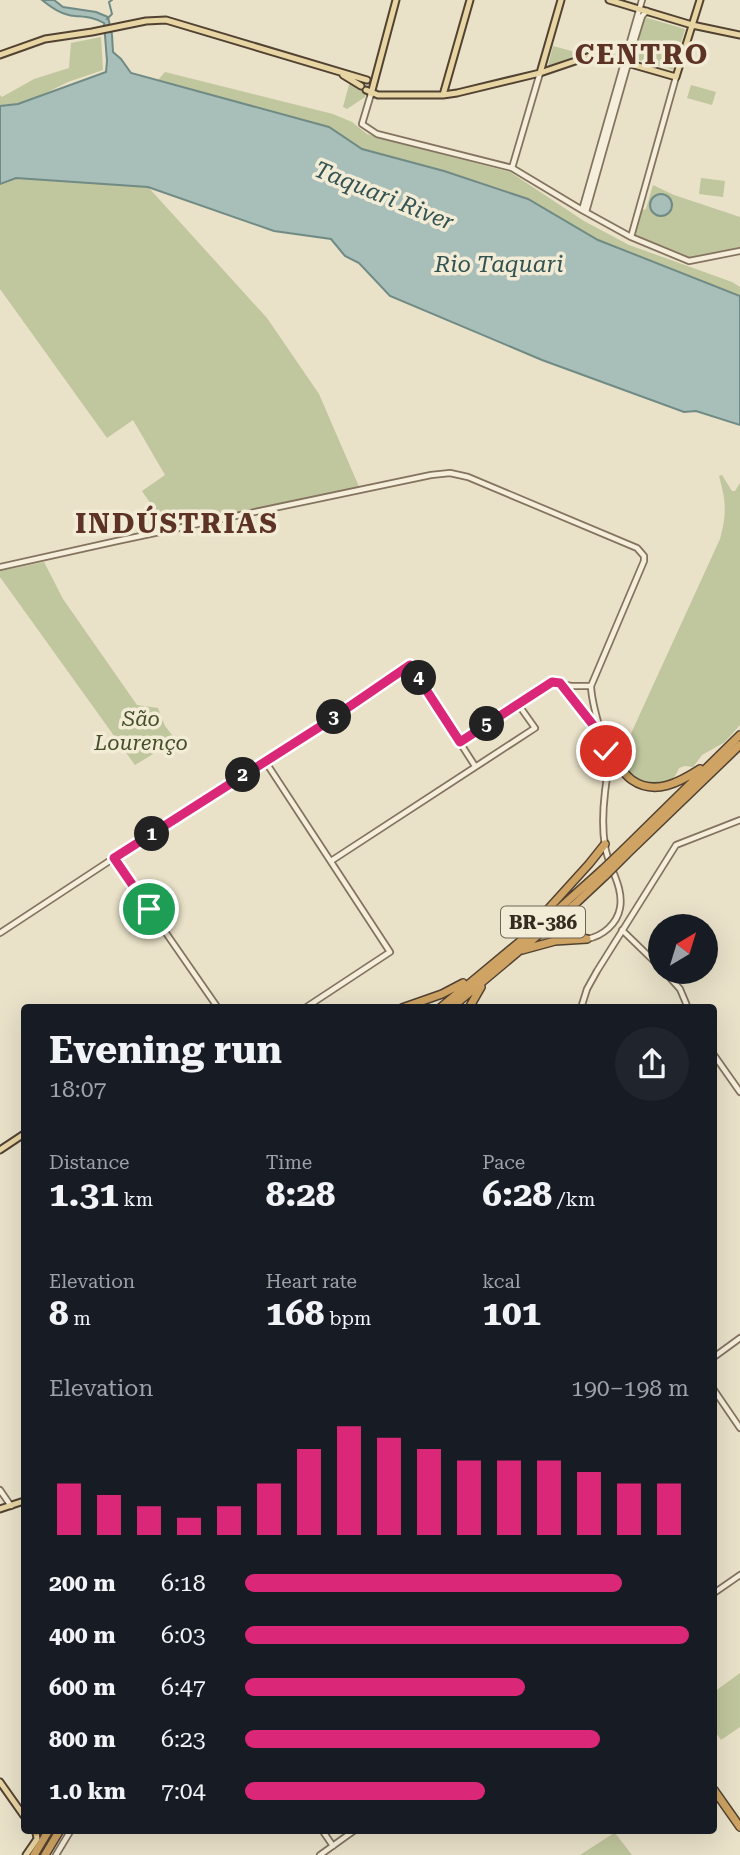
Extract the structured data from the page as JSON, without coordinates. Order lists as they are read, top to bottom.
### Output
{
  "streets": {
    "highway": ["BR-386"]
  },
  "districts": ["CENTRO", "INDÚSTRIAS"],
  "water": ["Taquari River", "Rio Taquari"],
  "parks": ["São Lourenço"],
  "north": "top right",
  "page": {
    "pins": [
      "4",
      "3",
      "5",
      "2",
      "1"
    ],
    "heading": ["Evening run", "18:07"],
    "stats": [
      ["Distance", "1.31 km"],
      ["Time", "8:28"],
      ["Pace", "6:28 /km"],
      ["Elevation", "8 m"],
      ["Heart rate", "168 bpm"],
      ["kcal", "101"]
    ],
    "chart": ["Elevation", "190–198 m"],
    "list": [
      {
        "name": "200 m",
        "note": "6:18"
      },
      {
        "name": "400 m",
        "note": "6:03"
      },
      {
        "name": "600 m",
        "note": "6:47"
      },
      {
        "name": "800 m",
        "note": "6:23"
      },
      {
        "name": "1.0 km",
        "note": "7:04"
      }
    ]
  }
}
